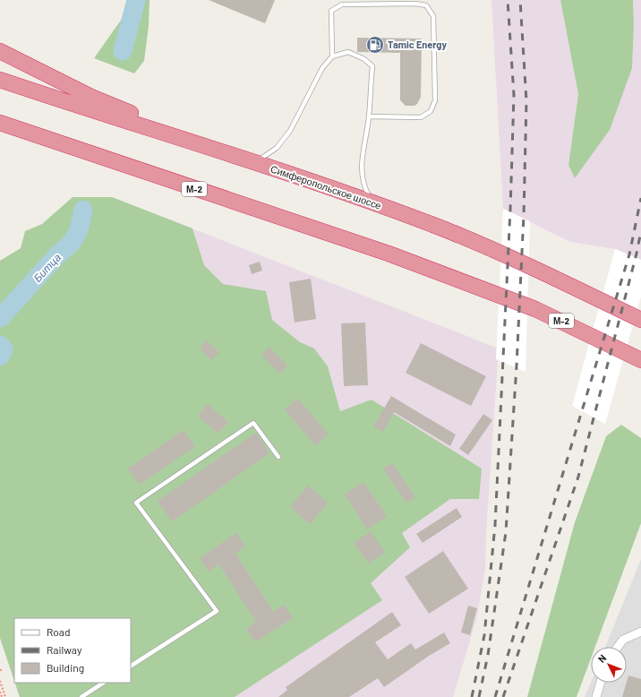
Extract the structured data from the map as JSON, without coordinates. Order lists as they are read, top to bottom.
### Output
{
  "streets": {
    "highway": ["Симферопольское шоссе", "М-2"]
  },
  "water": ["Битца"],
  "places": {
    "fuel station": ["Tamic Energy"]
  },
  "legend": ["Road", "Railway", "Building"],
  "north": "top left"
}
